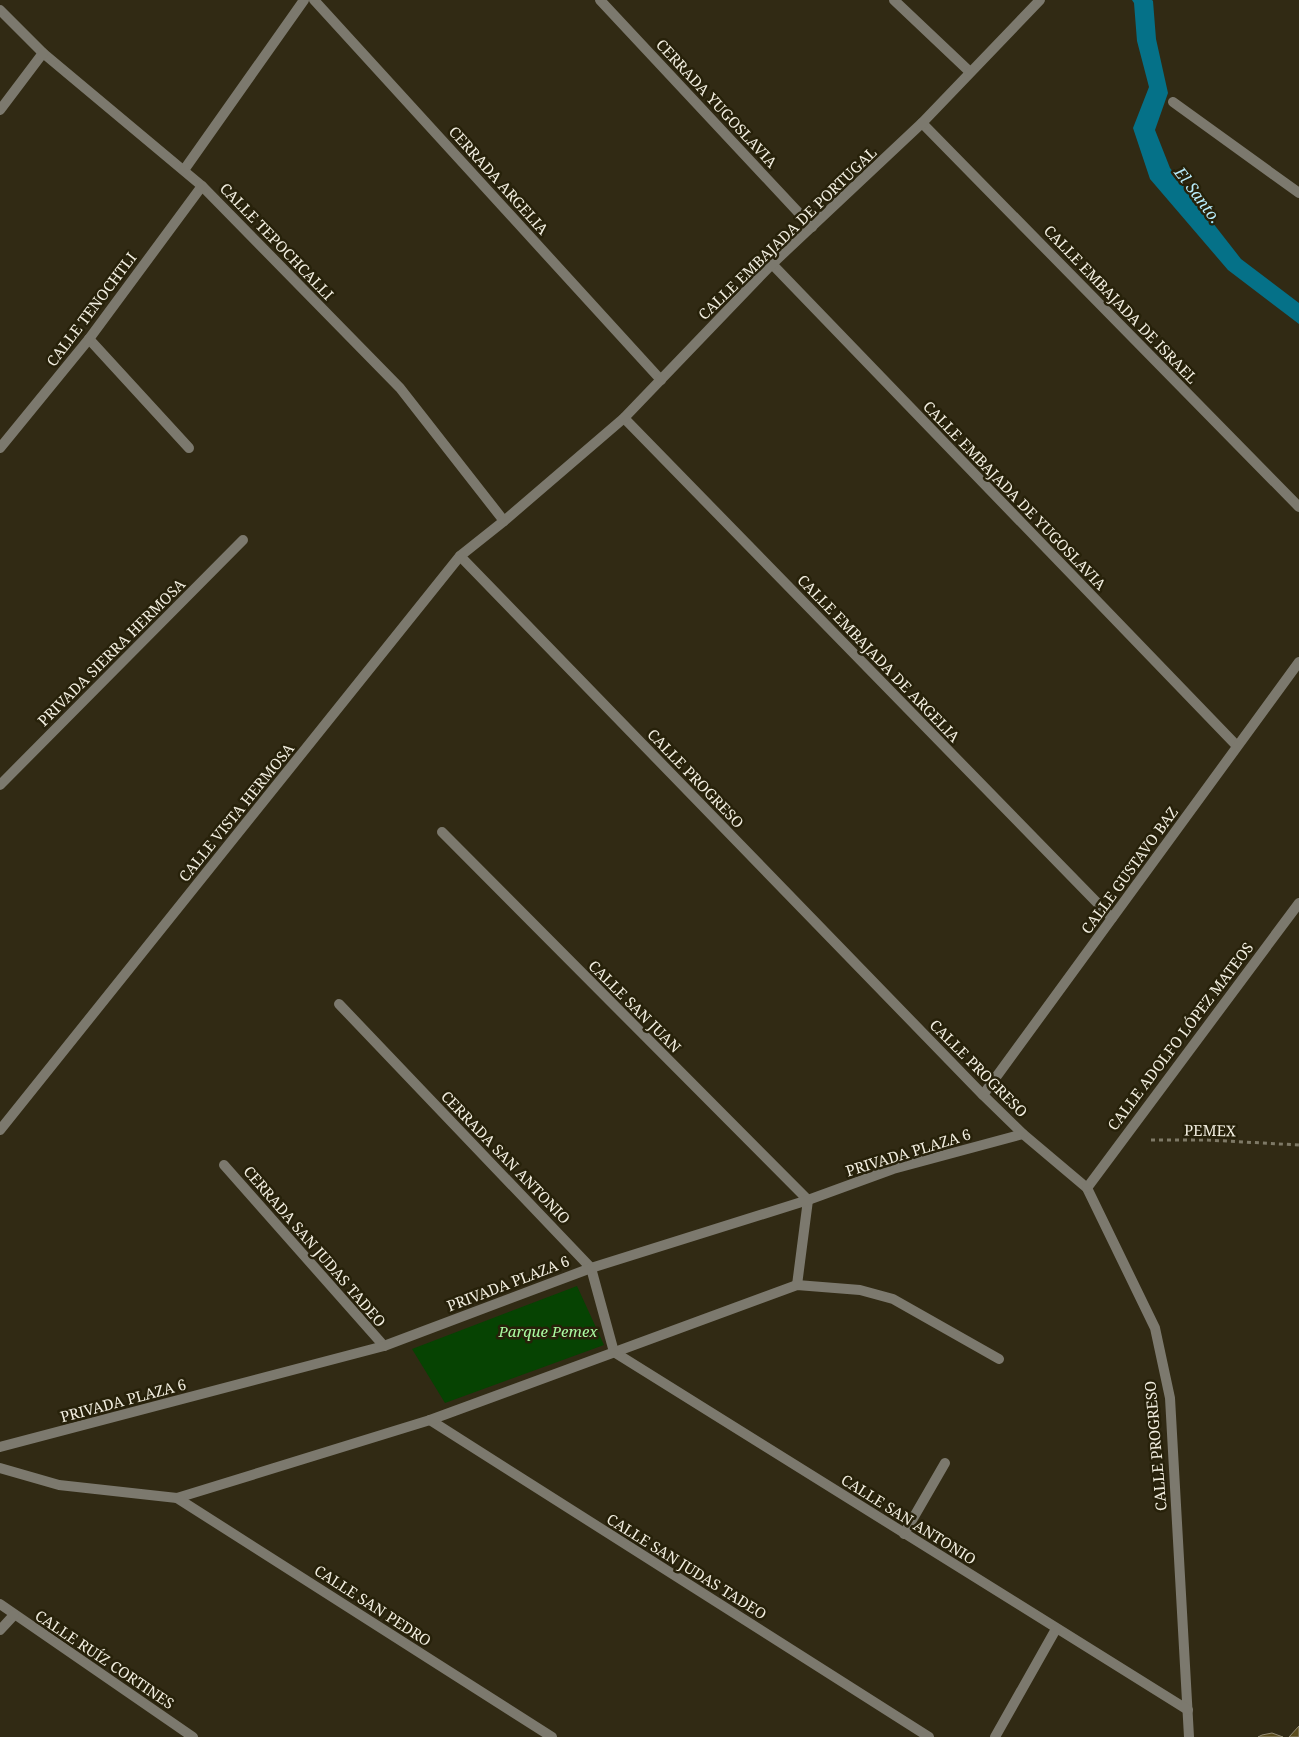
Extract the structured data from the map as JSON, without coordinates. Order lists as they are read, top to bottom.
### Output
{
  "streets": {
    "street": [
      "CERRADA YUGOSLAVIA",
      "CERRADA ARGELIA",
      "CALLE EMBAJADA DE PORTUGAL",
      "CALLE TEPOCHCALLI",
      "CALLE EMBAJADA DE ISRAEL",
      "CALLE TENOCHTLI",
      "CALLE EMBAJADA DE YUGOSLAVIA",
      "PRIVADA SIERRA HERMOSA",
      "CALLE EMBAJADA DE ARGELIA",
      "CALLE PROGRESO",
      "CALLE VISTA HERMOSA",
      "CALLE GUSTAVO BAZ",
      "CALLE SAN JUAN",
      "CALLE ADOLFO LÓPEZ MATEOS",
      "PRIVADA PLAZA 6",
      "CERRADA SAN ANTONIO",
      "CERRADA SAN JUDAS TADEO",
      "CALLE SAN ANTONIO",
      "CALLE SAN JUDAS TADEO",
      "CALLE SAN PEDRO",
      "CALLE RUÍZ CORTINES"
    ],
    "path": ["PEMEX"]
  },
  "crossings": [
    ["CERRADA YUGOSLAVIA", "CALLE EMBAJADA DE PORTUGAL"],
    ["CERRADA ARGELIA", "CALLE EMBAJADA DE PORTUGAL"],
    ["CALLE EMBAJADA DE PORTUGAL", "CALLE TEPOCHCALLI"],
    ["CALLE EMBAJADA DE PORTUGAL", "CALLE EMBAJADA DE ISRAEL"],
    ["CALLE EMBAJADA DE PORTUGAL", "CALLE EMBAJADA DE YUGOSLAVIA"],
    ["CALLE EMBAJADA DE PORTUGAL", "CALLE EMBAJADA DE ARGELIA"],
    ["CALLE EMBAJADA DE PORTUGAL", "CALLE VISTA HERMOSA"],
    ["CALLE TEPOCHCALLI", "CALLE TENOCHTLI"],
    ["CALLE TEPOCHCALLI", "CALLE VISTA HERMOSA"],
    ["CALLE EMBAJADA DE YUGOSLAVIA", "CALLE GUSTAVO BAZ"],
    ["CALLE EMBAJADA DE ARGELIA", "CALLE GUSTAVO BAZ"],
    ["CALLE PROGRESO", "CALLE VISTA HERMOSA"],
    ["CALLE PROGRESO", "CALLE GUSTAVO BAZ"],
    ["CALLE PROGRESO", "CALLE ADOLFO LÓPEZ MATEOS"],
    ["CALLE PROGRESO", "PRIVADA PLAZA 6"],
    ["CALLE PROGRESO", "CALLE SAN ANTONIO"],
    ["CALLE SAN JUAN", "PRIVADA PLAZA 6"],
    ["CALLE ADOLFO LÓPEZ MATEOS", "PEMEX"],
    ["PRIVADA PLAZA 6", "CERRADA SAN ANTONIO"],
    ["PRIVADA PLAZA 6", "CERRADA SAN JUDAS TADEO"],
    ["CERRADA SAN ANTONIO", "CALLE SAN ANTONIO"]
  ],
  "water": ["El Santo."],
  "parks": ["Parque Pemex"]
}
